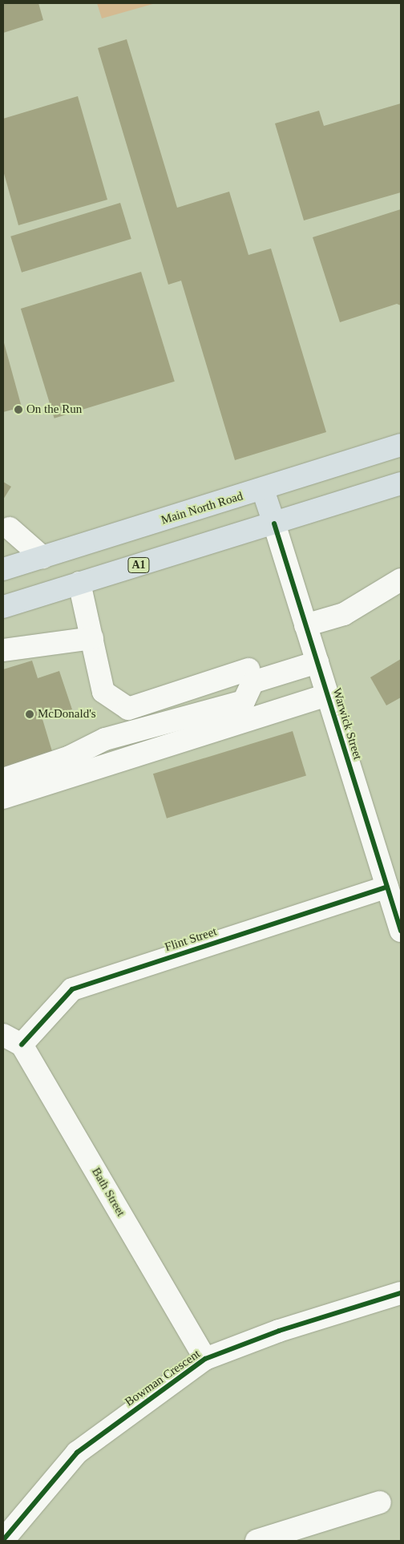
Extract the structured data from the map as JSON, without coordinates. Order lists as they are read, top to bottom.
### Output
{
  "streets": {
    "highway": ["Main North Road", "A1"],
    "street": [
      "Warwick Street",
      "Flint Street",
      "Bath Street",
      "Bowman Crescent"
    ]
  },
  "crossings": [
    ["A1", "Warwick Street"],
    ["Warwick Street", "Flint Street"],
    ["Flint Street", "Bath Street"],
    ["Bath Street", "Bowman Crescent"]
  ],
  "places": ["On the Run", "McDonald's"]
}
